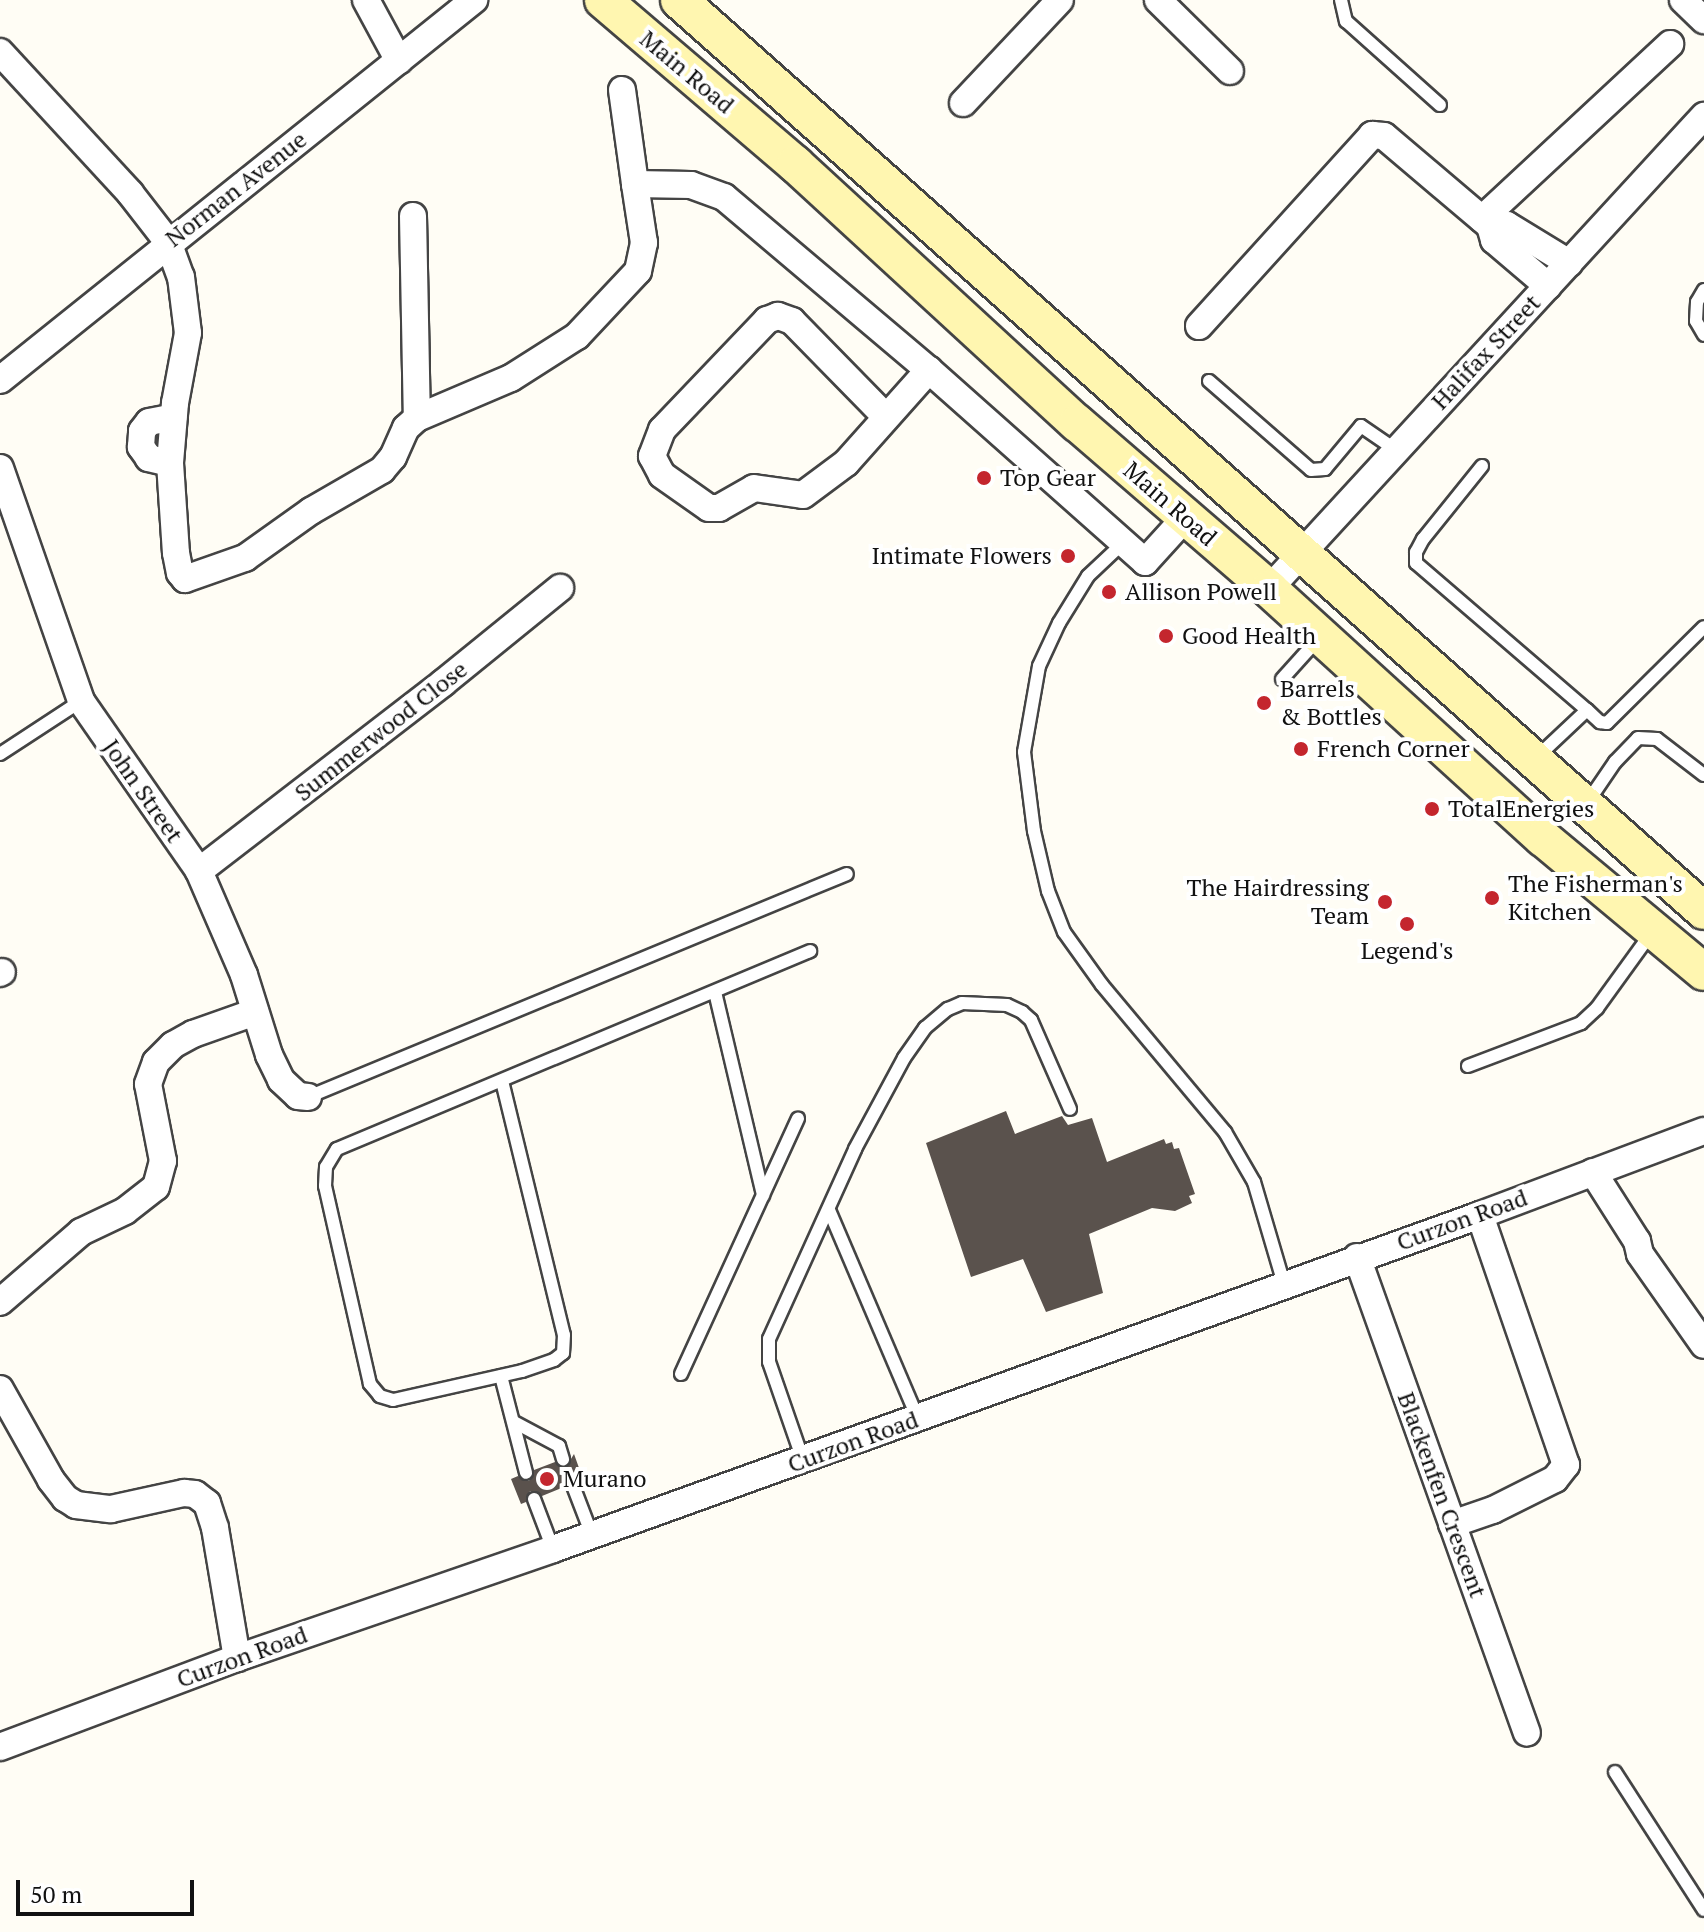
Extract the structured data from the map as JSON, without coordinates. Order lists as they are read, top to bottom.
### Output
{
  "streets": {
    "main road": ["Main Road"],
    "street": [
      "Norman Avenue",
      "Halifax Street",
      "Summerwood Close",
      "John Street",
      "Curzon Road",
      "Blackenfen Crescent"
    ]
  },
  "crossings": [
    ["Main Road", "Halifax Street"],
    ["Summerwood Close", "John Street"],
    ["Curzon Road", "Blackenfen Crescent"]
  ],
  "places": [
    "Top Gear",
    "Intimate Flowers",
    "Allison Powell",
    "Good Health",
    "Barrels & Bottles",
    "French Corner",
    "TotalEnergies",
    "The Fisherman's Kitchen",
    "The Hairdressing Team",
    "Legend's",
    "Murano"
  ],
  "scale_bar": "50 m"
}
